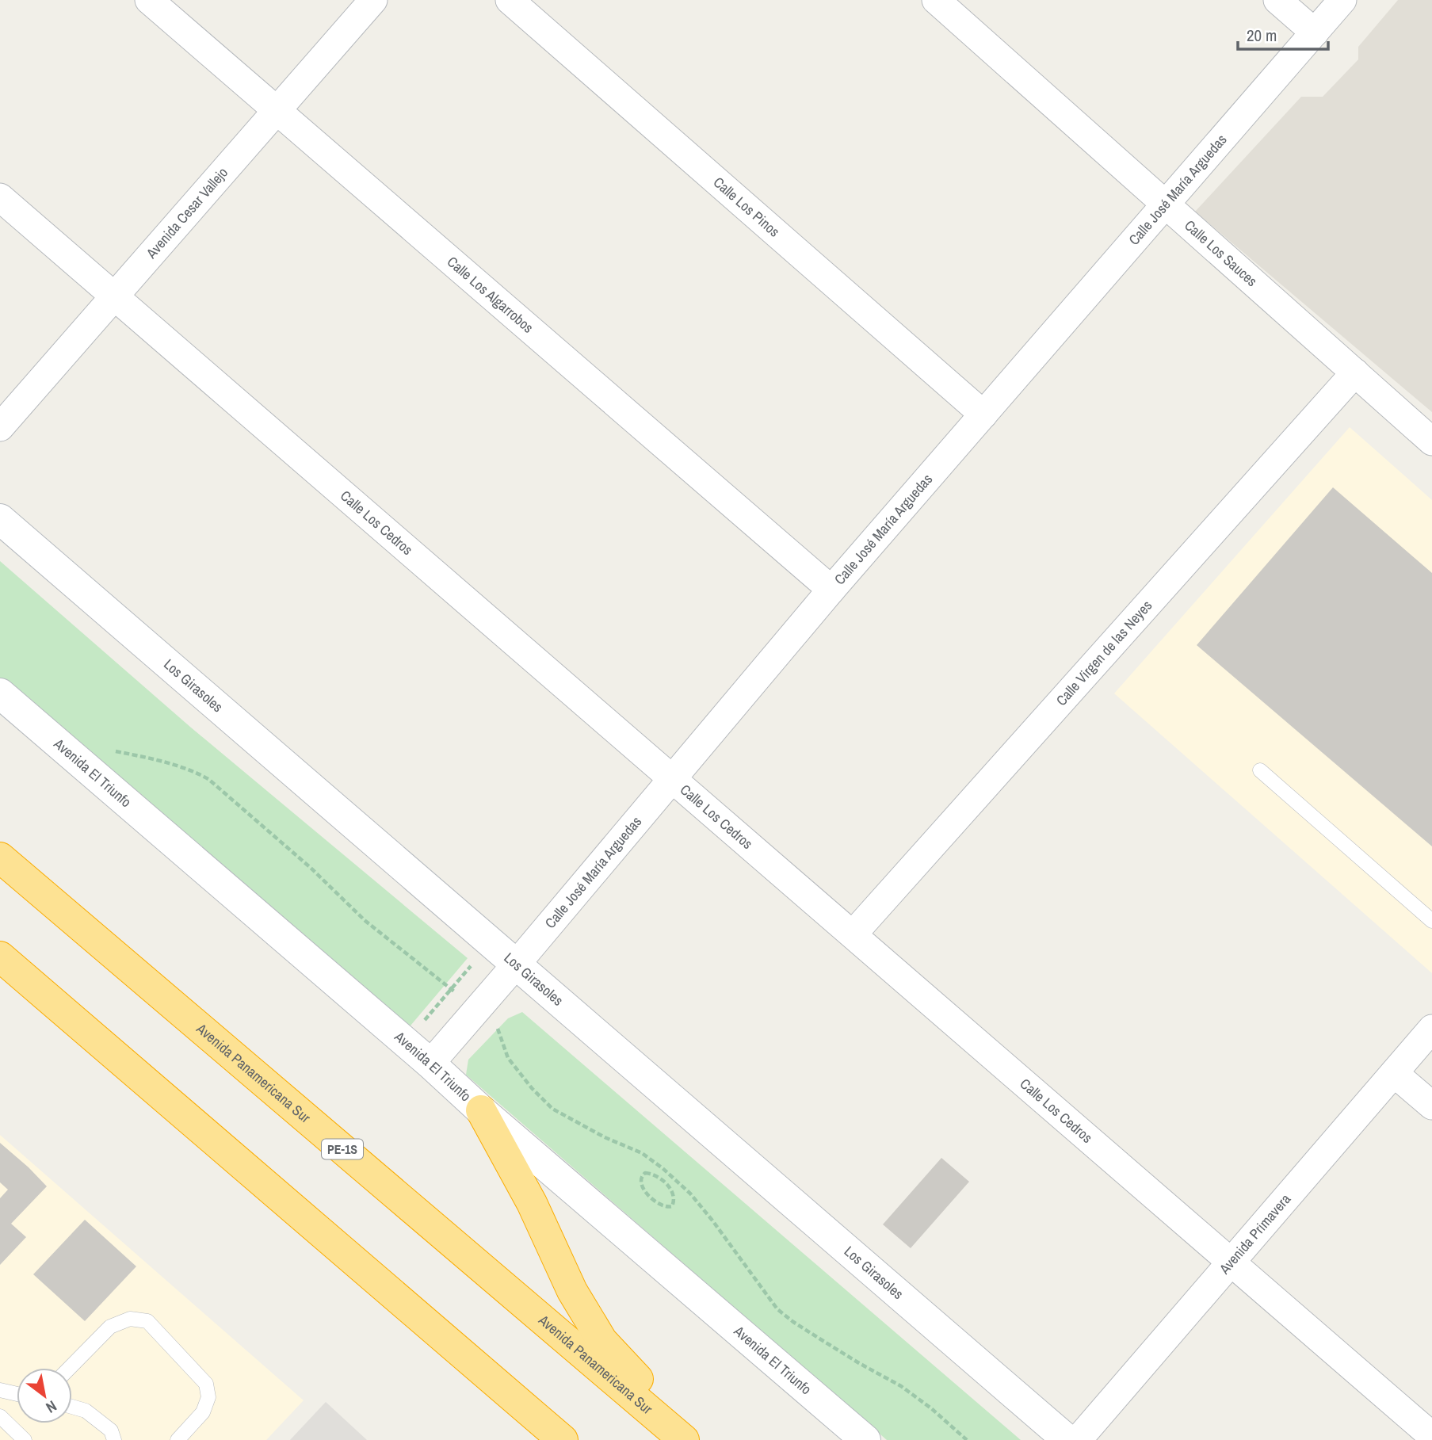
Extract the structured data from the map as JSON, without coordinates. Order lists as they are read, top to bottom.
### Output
{
  "streets": {
    "highway": ["Avenida Panamericana Sur", "PE-1S"],
    "street": [
      "Calle José María Arguedas",
      "Calle Los Pinos",
      "Avenida Cesar Vallejo",
      "Calle Los Sauces",
      "Calle Los Algarrobos",
      "Calle Los Cedros",
      "Calle Virgen de las Neyes",
      "Los Girasoles",
      "Avenida El Triunfo",
      "Avenida Primavera"
    ]
  },
  "crossings": [
    ["Calle José María Arguedas", "Calle Los Pinos"],
    ["Calle José María Arguedas", "Calle Los Sauces"],
    ["Calle José María Arguedas", "Calle Los Algarrobos"],
    ["Calle José María Arguedas", "Calle Los Cedros"],
    ["Calle José María Arguedas", "Los Girasoles"],
    ["Calle José María Arguedas", "Avenida El Triunfo"],
    ["Avenida Cesar Vallejo", "Calle Los Algarrobos"],
    ["Avenida Cesar Vallejo", "Calle Los Cedros"],
    ["Calle Los Sauces", "Calle Virgen de las Neyes"],
    ["Calle Los Cedros", "Calle Virgen de las Neyes"],
    ["Calle Los Cedros", "Avenida Primavera"]
  ],
  "scale_bar": "20 m",
  "north": "bottom right"
}
